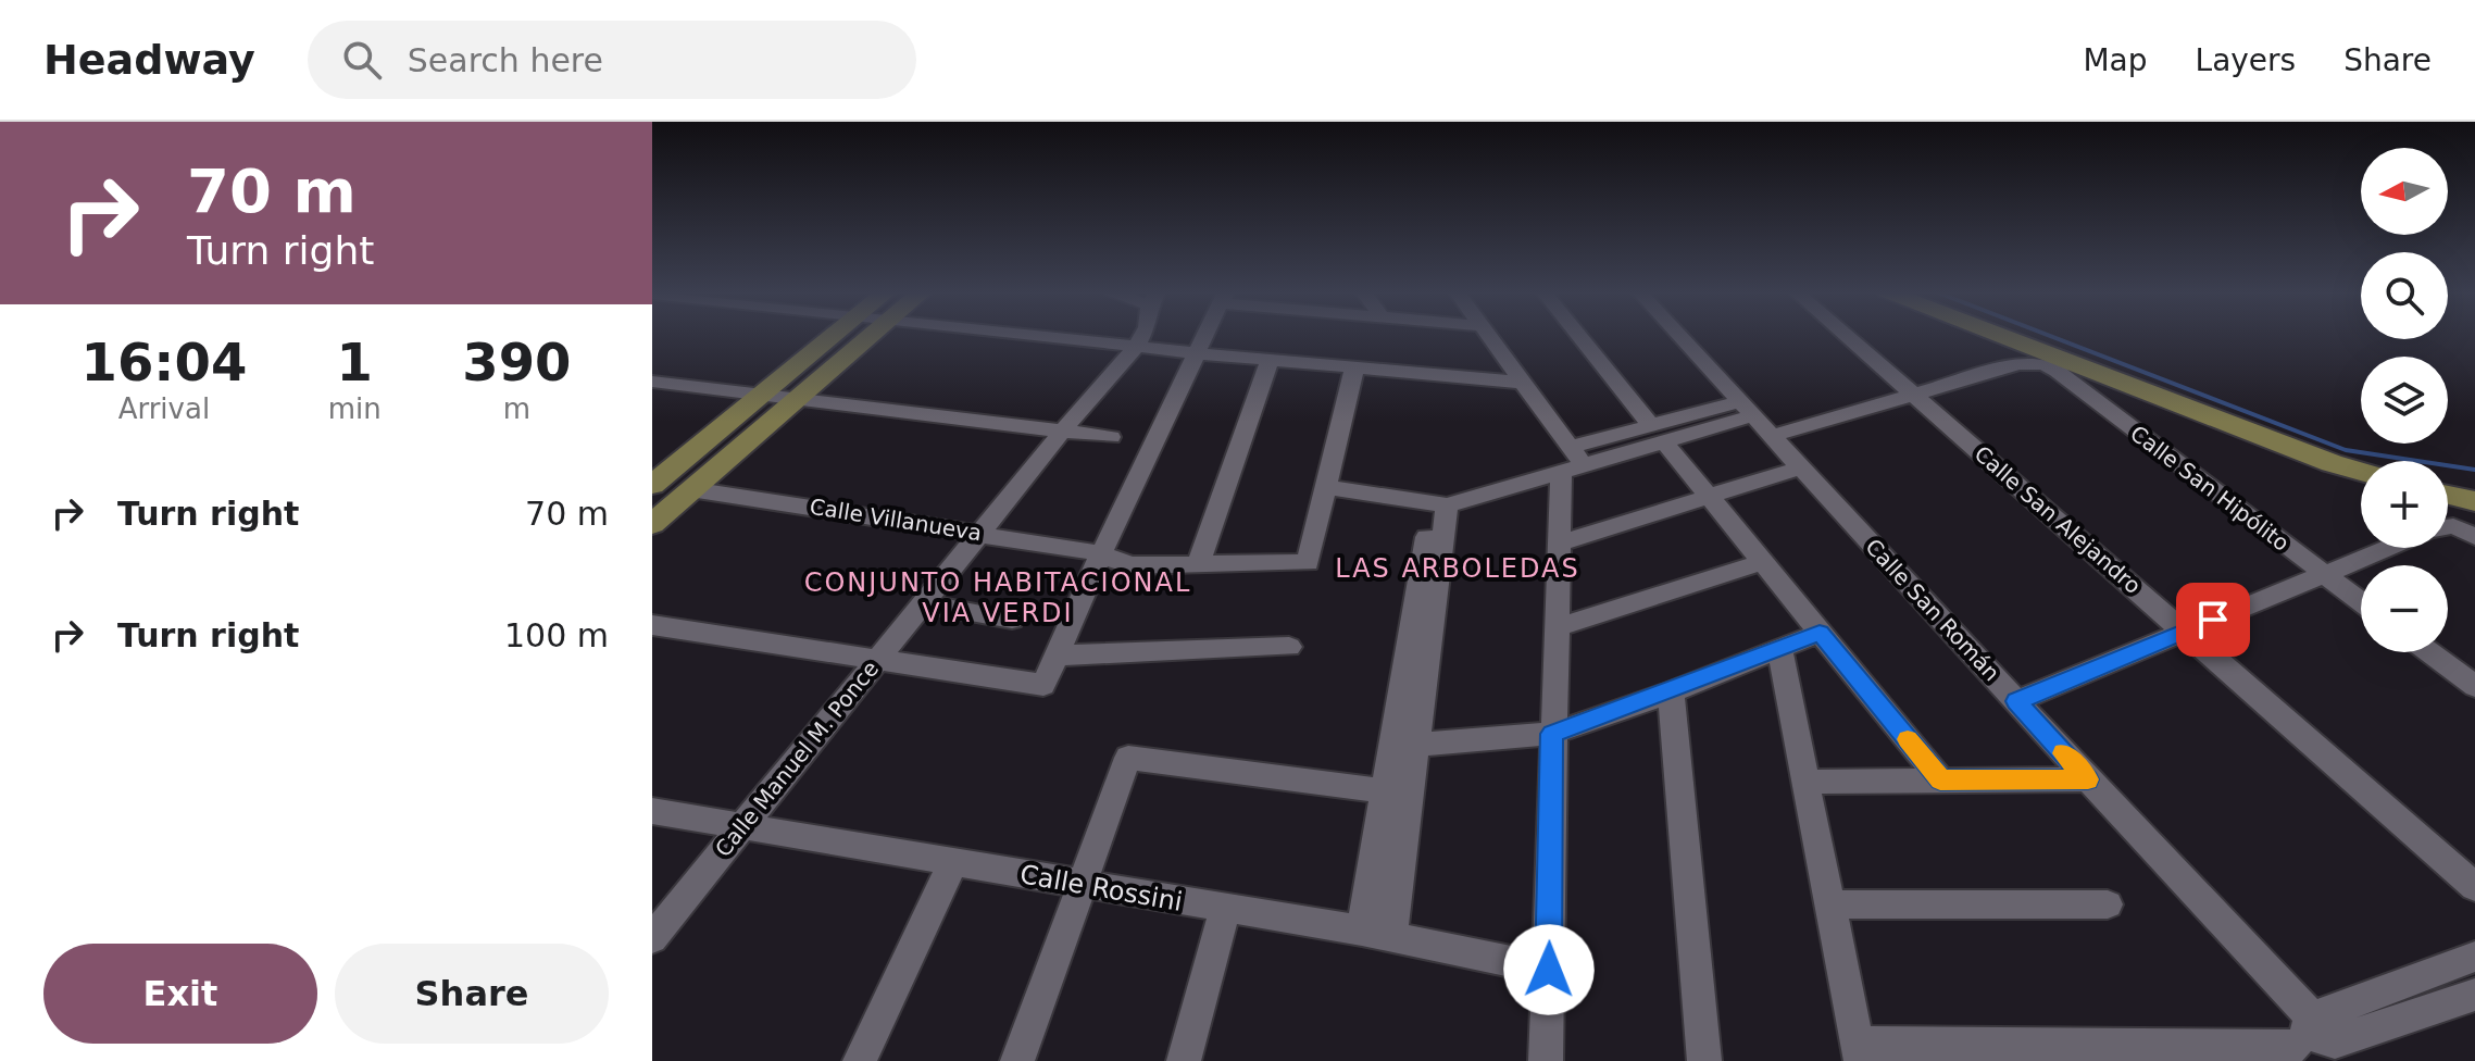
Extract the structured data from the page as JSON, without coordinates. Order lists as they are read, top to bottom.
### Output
{
  "streets": {
    "street": [
      "Calle San Hipólito",
      "Calle Villanueva",
      "Calle San Alejandro",
      "Calle San Román",
      "Calle Manuel M. Ponce",
      "Calle Rossini"
    ]
  },
  "crossings": [
    ["Calle San Hipólito", "Calle San Alejandro"],
    ["Calle Villanueva", "Calle Manuel M. Ponce"],
    ["Calle Manuel M. Ponce", "Calle Rossini"]
  ],
  "districts": ["LAS ARBOLEDAS", "CONJUNTO HABITACIONAL VIA VERDI"],
  "north": "left",
  "page": {
    "header": "Headway",
    "search": "Search here",
    "nav": ["Map", "Layers", "Share"],
    "turn": ["70 m", "Turn right"],
    "map_buttons": ["+", "−"],
    "eta": [
      "16:04",
      "Arrival",
      "1",
      "min",
      "390",
      "m"
    ],
    "list": [
      {
        "name": "Turn right",
        "value": "70 m"
      },
      {
        "name": "Turn right",
        "value": "100 m"
      }
    ],
    "buttons": ["Exit", "Share"]
  }
}
